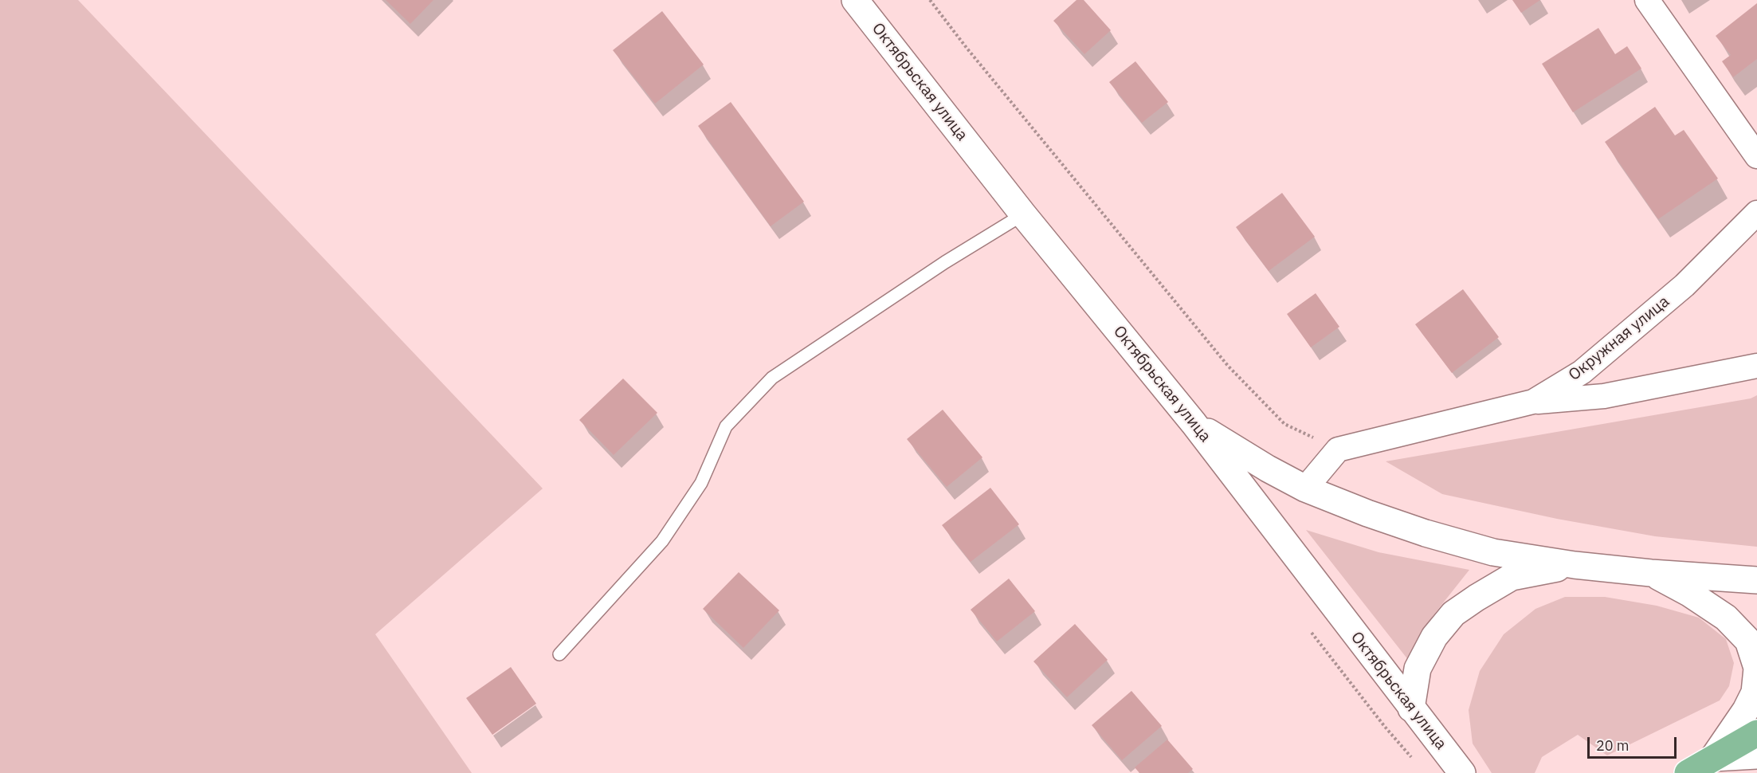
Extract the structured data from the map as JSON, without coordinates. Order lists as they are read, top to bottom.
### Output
{
  "streets": {
    "main road": ["Октябрьская улица"],
    "street": ["Окружная улица"]
  },
  "scale_bar": "20 m"
}
